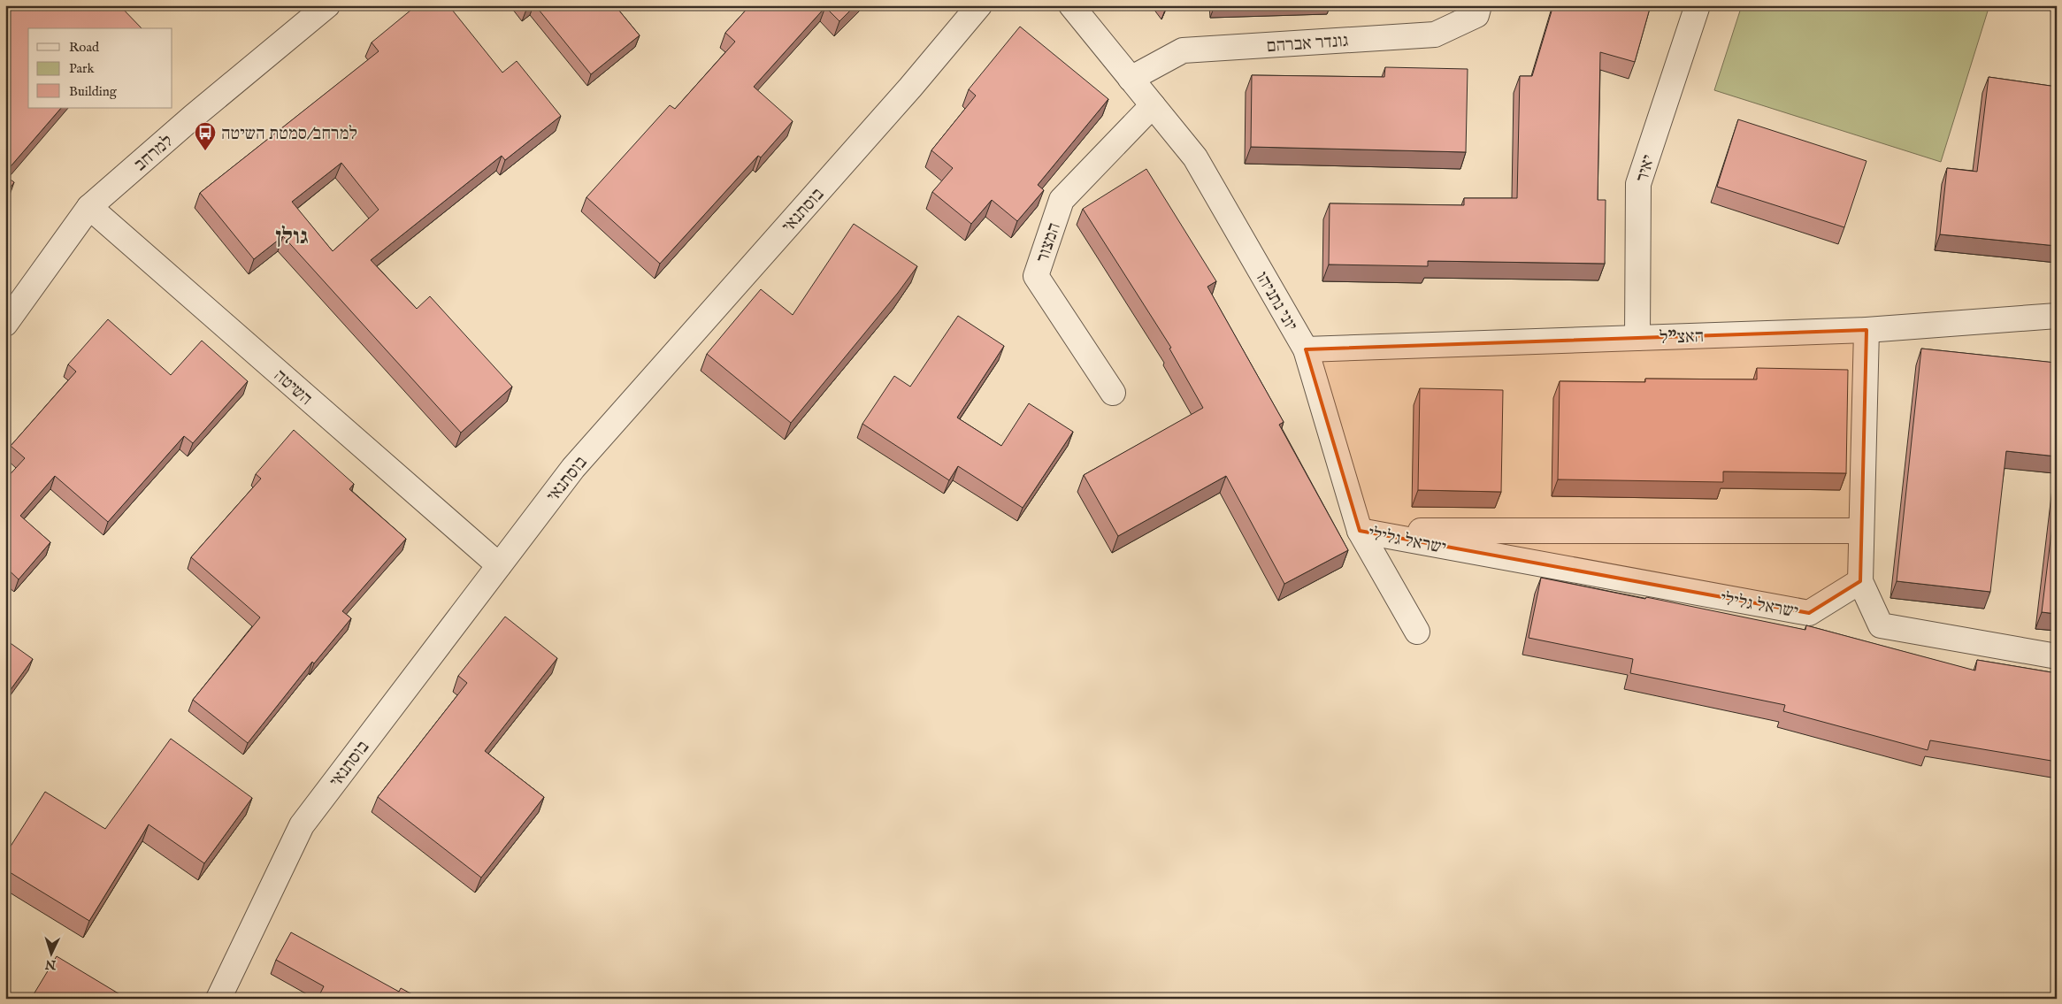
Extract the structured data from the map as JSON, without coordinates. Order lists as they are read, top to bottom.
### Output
{
  "streets": {
    "street": [
      "גונדר אברהם",
      "למרחב",
      "יאיר",
      "בוסתנאי",
      "המצור",
      "יוני נתניהו",
      "האצ\"ל",
      "השיטה",
      "ישראל גלילי"
    ]
  },
  "crossings": [
    ["גונדר אברהם", "יוני נתניהו"],
    ["למרחב", "השיטה"],
    ["יאיר", "האצ\"ל"],
    ["בוסתנאי", "השיטה"],
    ["המצור", "יוני נתניהו"],
    ["יוני נתניהו", "האצ\"ל"],
    ["יוני נתניהו", "ישראל גלילי"]
  ],
  "districts": ["גולן"],
  "places": {
    "bus stop": ["למרחב/סמטת השיטה"]
  },
  "legend": ["Road", "Park", "Building"],
  "north": "bottom"
}
